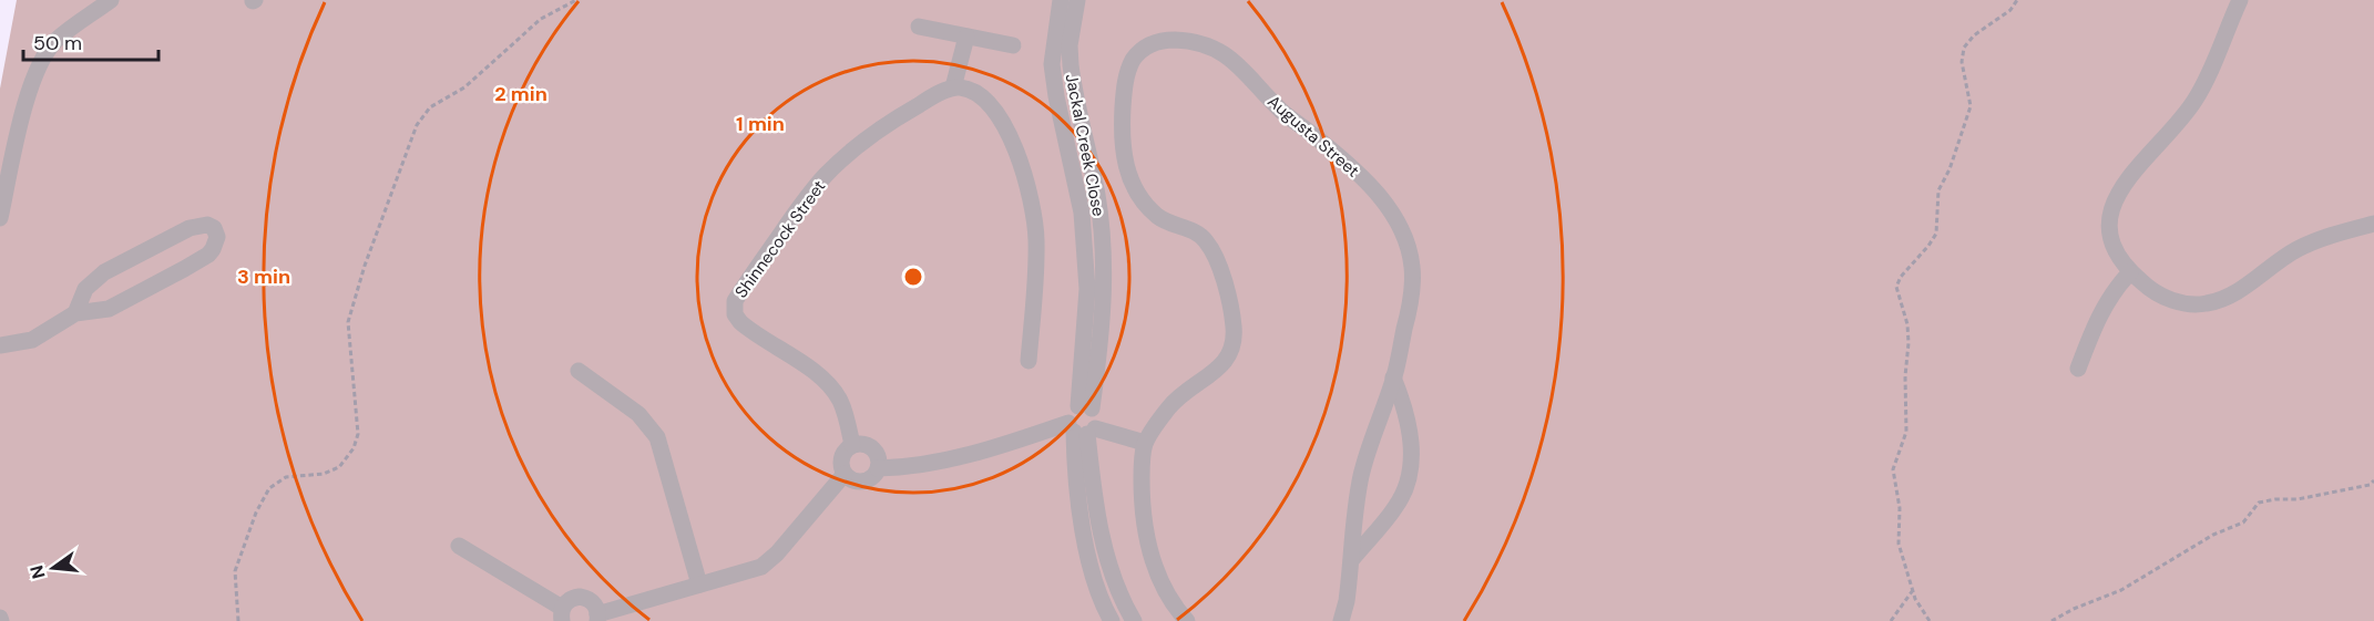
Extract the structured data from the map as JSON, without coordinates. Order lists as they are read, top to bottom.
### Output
{
  "streets": {
    "street": ["Augusta Street", "Jackal Creek Close", "Shinnecock Street"]
  },
  "scale_bar": "50 m",
  "north": "left",
  "rings": ["2 min", "1 min", "3 min"]
}
